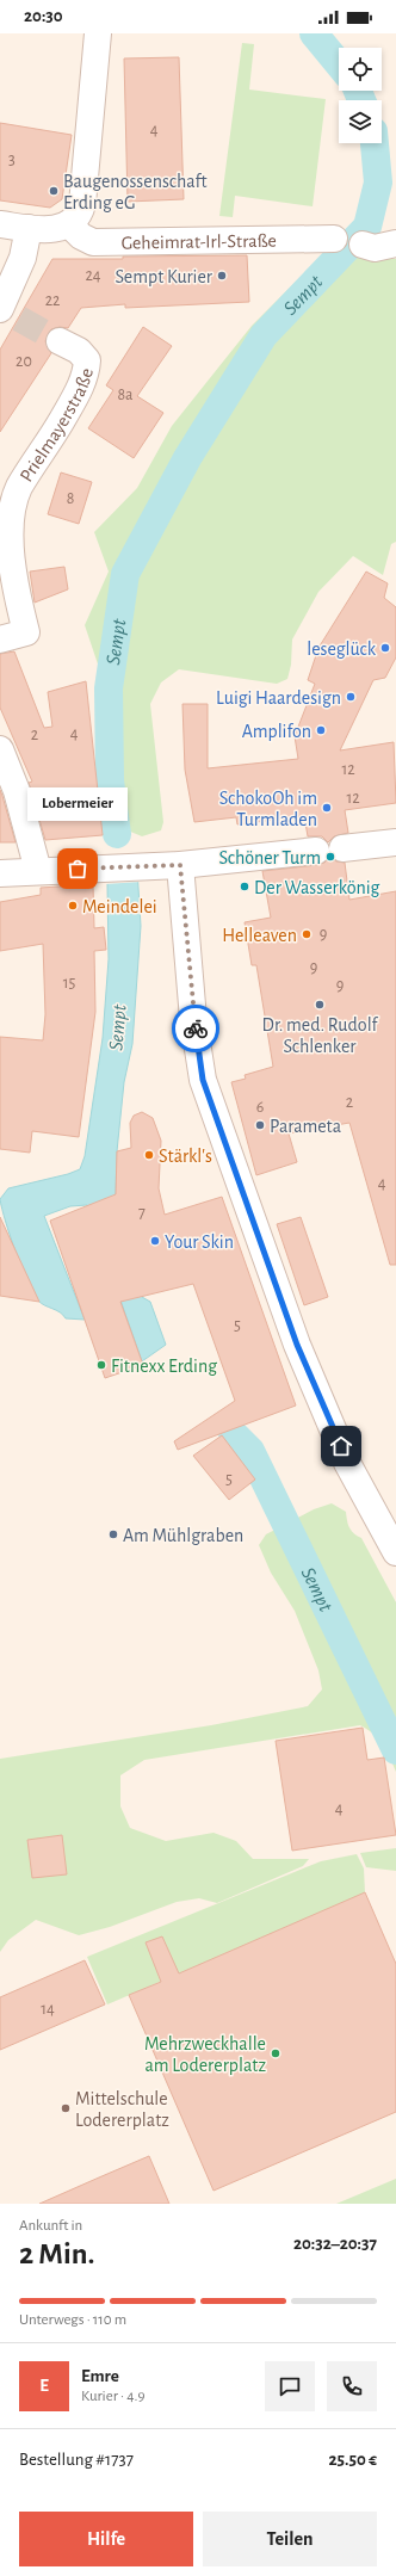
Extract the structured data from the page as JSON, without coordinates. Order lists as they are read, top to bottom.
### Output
{
  "streets": {
    "street": ["Geheimrat-Irl-Straße", "Prielmayerstraße"]
  },
  "water": ["Sempt"],
  "places": [
    "Baugenossenschaft Erding eG",
    "Sempt Kurier",
    "leseglück",
    "Luigi Haardesign",
    "Amplifon",
    "SchokoOh im Turmladen",
    "Schöner Turm",
    "Lobermeier",
    "Der Wasserkönig",
    "Meindelei",
    "Helleaven",
    "Dr. med. Rudolf Schlenker",
    "Parameta",
    "Stärkl's",
    "Your Skin",
    "Fitnexx Erding",
    "Am Mühlgraben",
    "Mehrzweckhalle am Lodererplatz",
    "Mittelschule Lodererplatz"
  ],
  "house_numbers": [
    "4",
    "3",
    "24",
    "22",
    "20",
    "8a",
    "8",
    "4",
    "2",
    "12",
    "12",
    "9",
    "9",
    "15",
    "9",
    "2",
    "6",
    "4",
    "7",
    "5",
    "5",
    "4",
    "14"
  ],
  "page": {
    "status": "20:30",
    "bubble": "Lobermeier",
    "heading": ["2 Min.", "Ankunft in", "20:32–20:37"],
    "panel": [
      "Emre",
      "Kurier · 4.9",
      "Bestellung #1737",
      "25.50 €"
    ],
    "bar": "Unterwegs · 110 m",
    "round": "E",
    "buttons": ["Hilfe", "Teilen"]
  }
}
